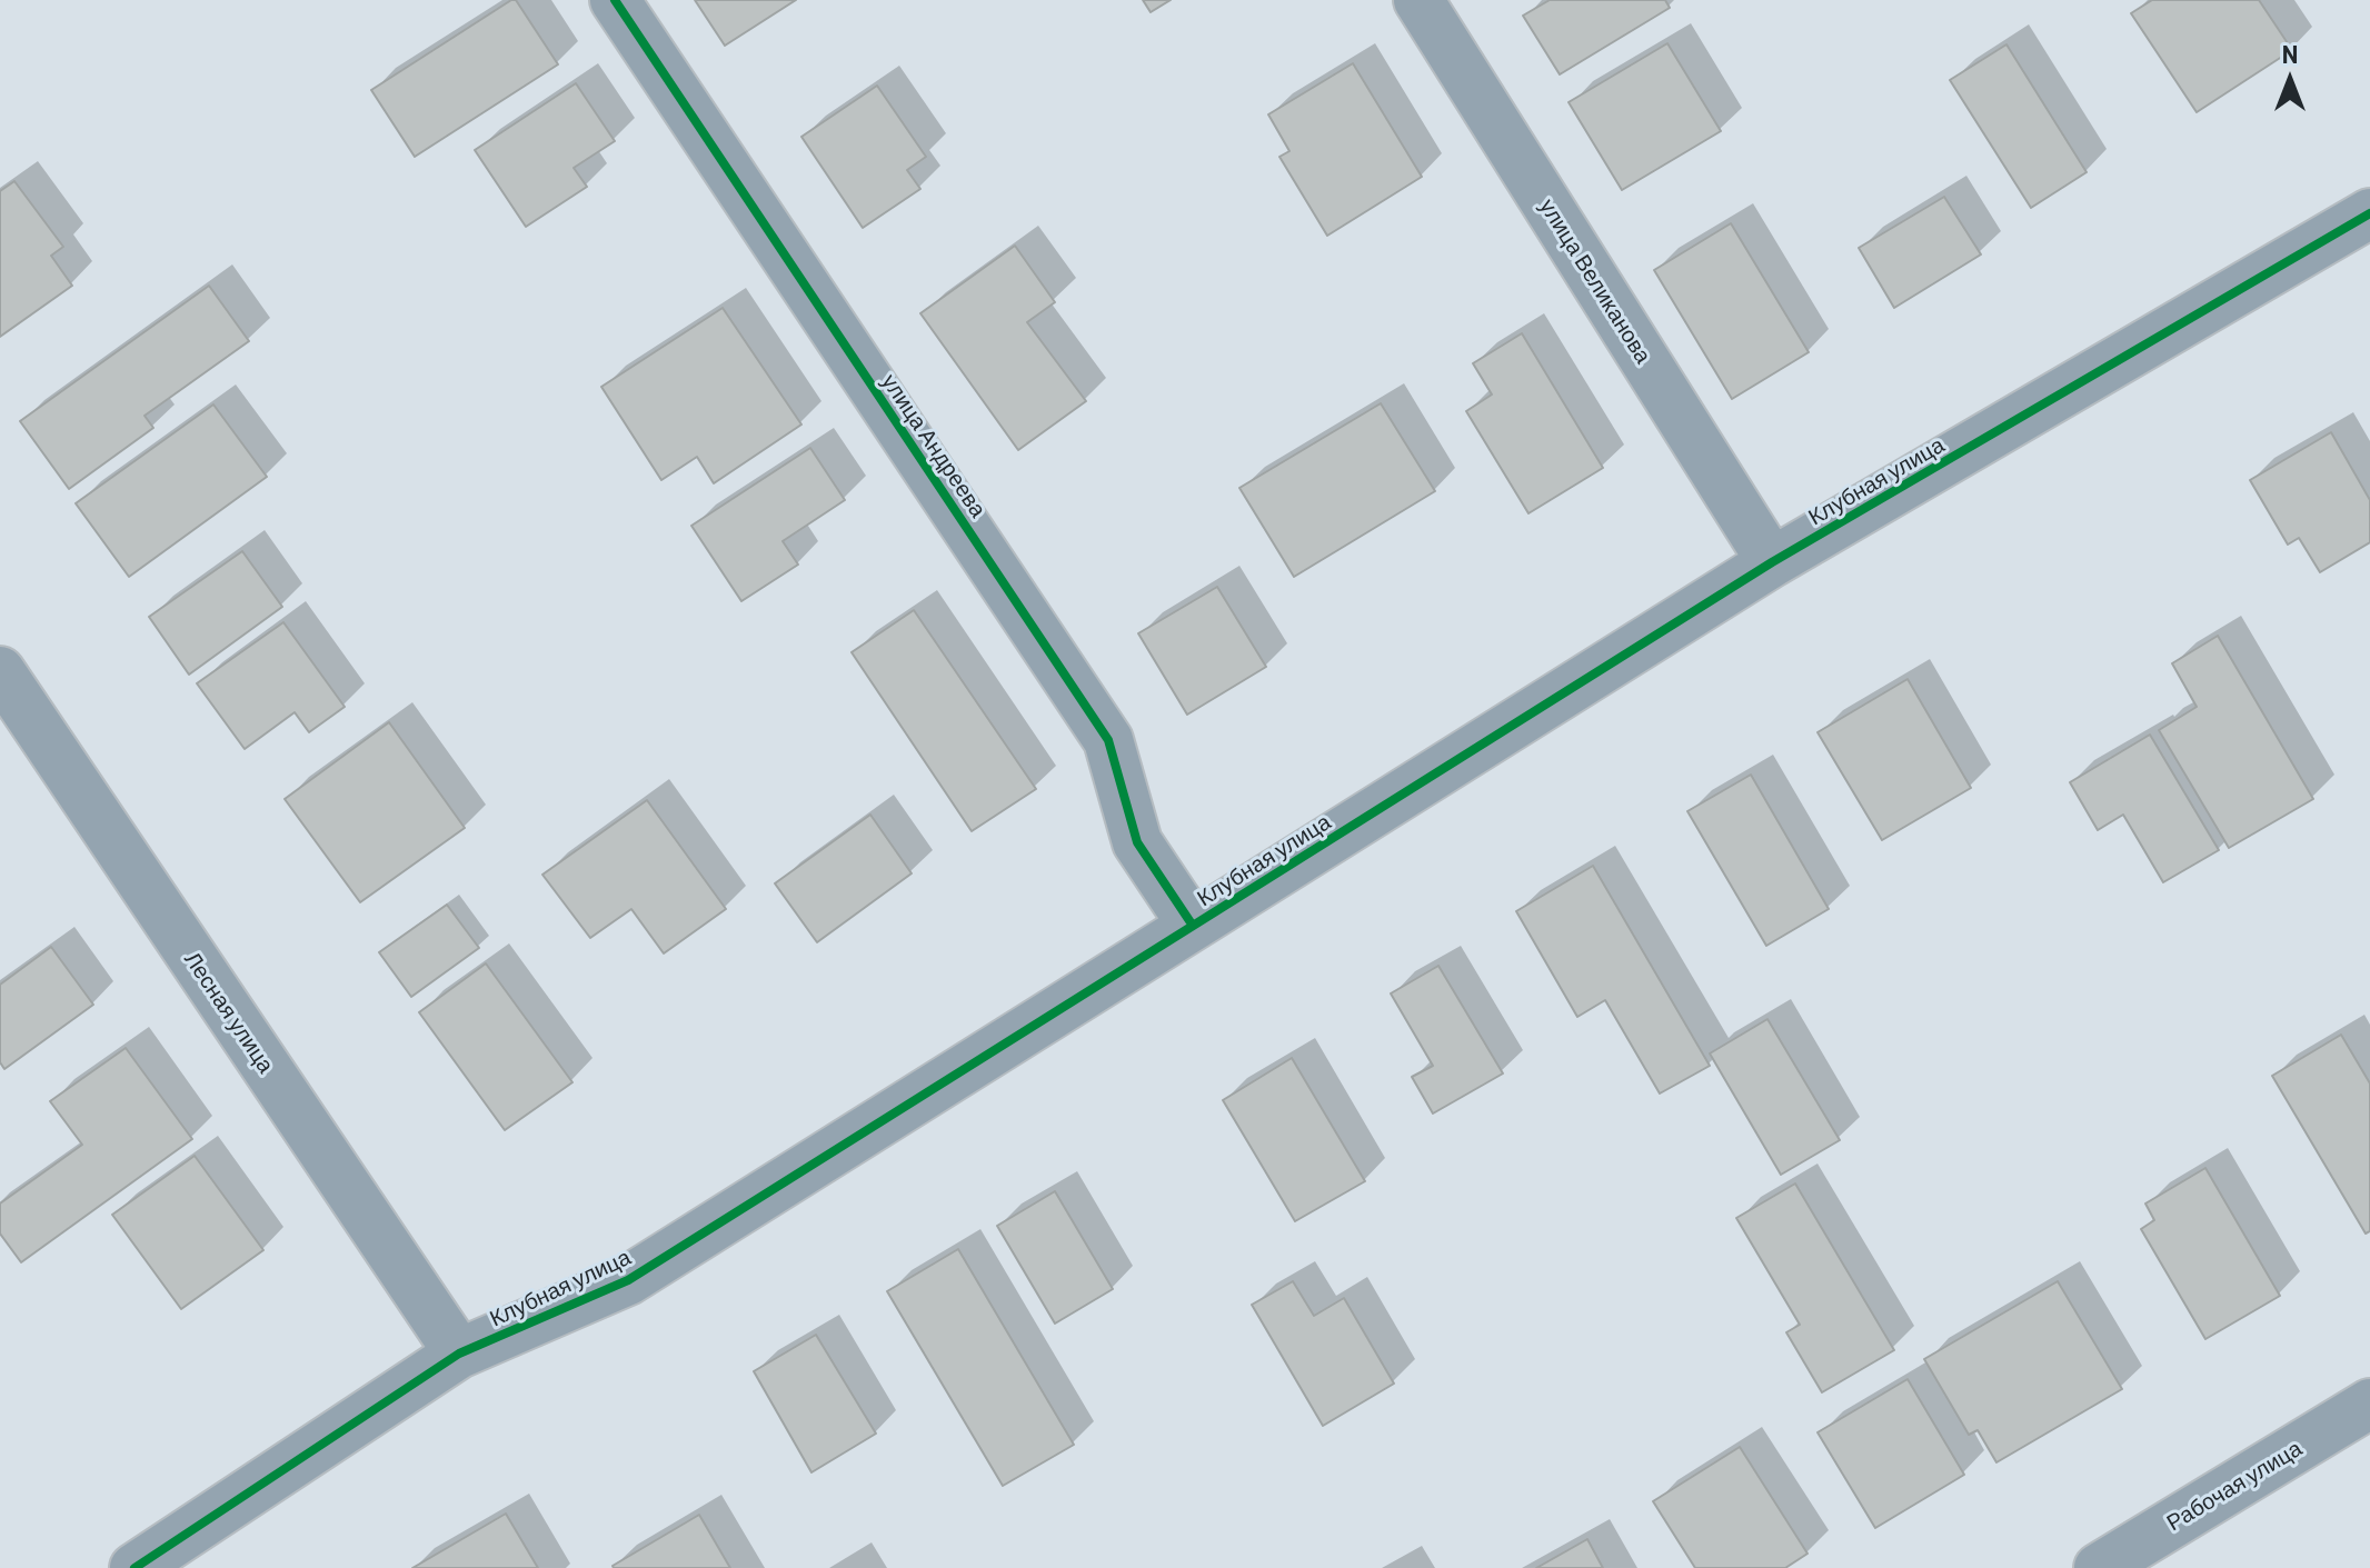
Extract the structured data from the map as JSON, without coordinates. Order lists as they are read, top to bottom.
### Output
{
  "streets": {
    "street": [
      "улица Великанова",
      "улица Андреева",
      "Клубная улица",
      "Лесная улица",
      "Рабочая улица"
    ]
  },
  "crossings": [
    ["улица Великанова", "Клубная улица"],
    ["улица Андреева", "Клубная улица"],
    ["Клубная улица", "Лесная улица"]
  ],
  "north": "top"
}
